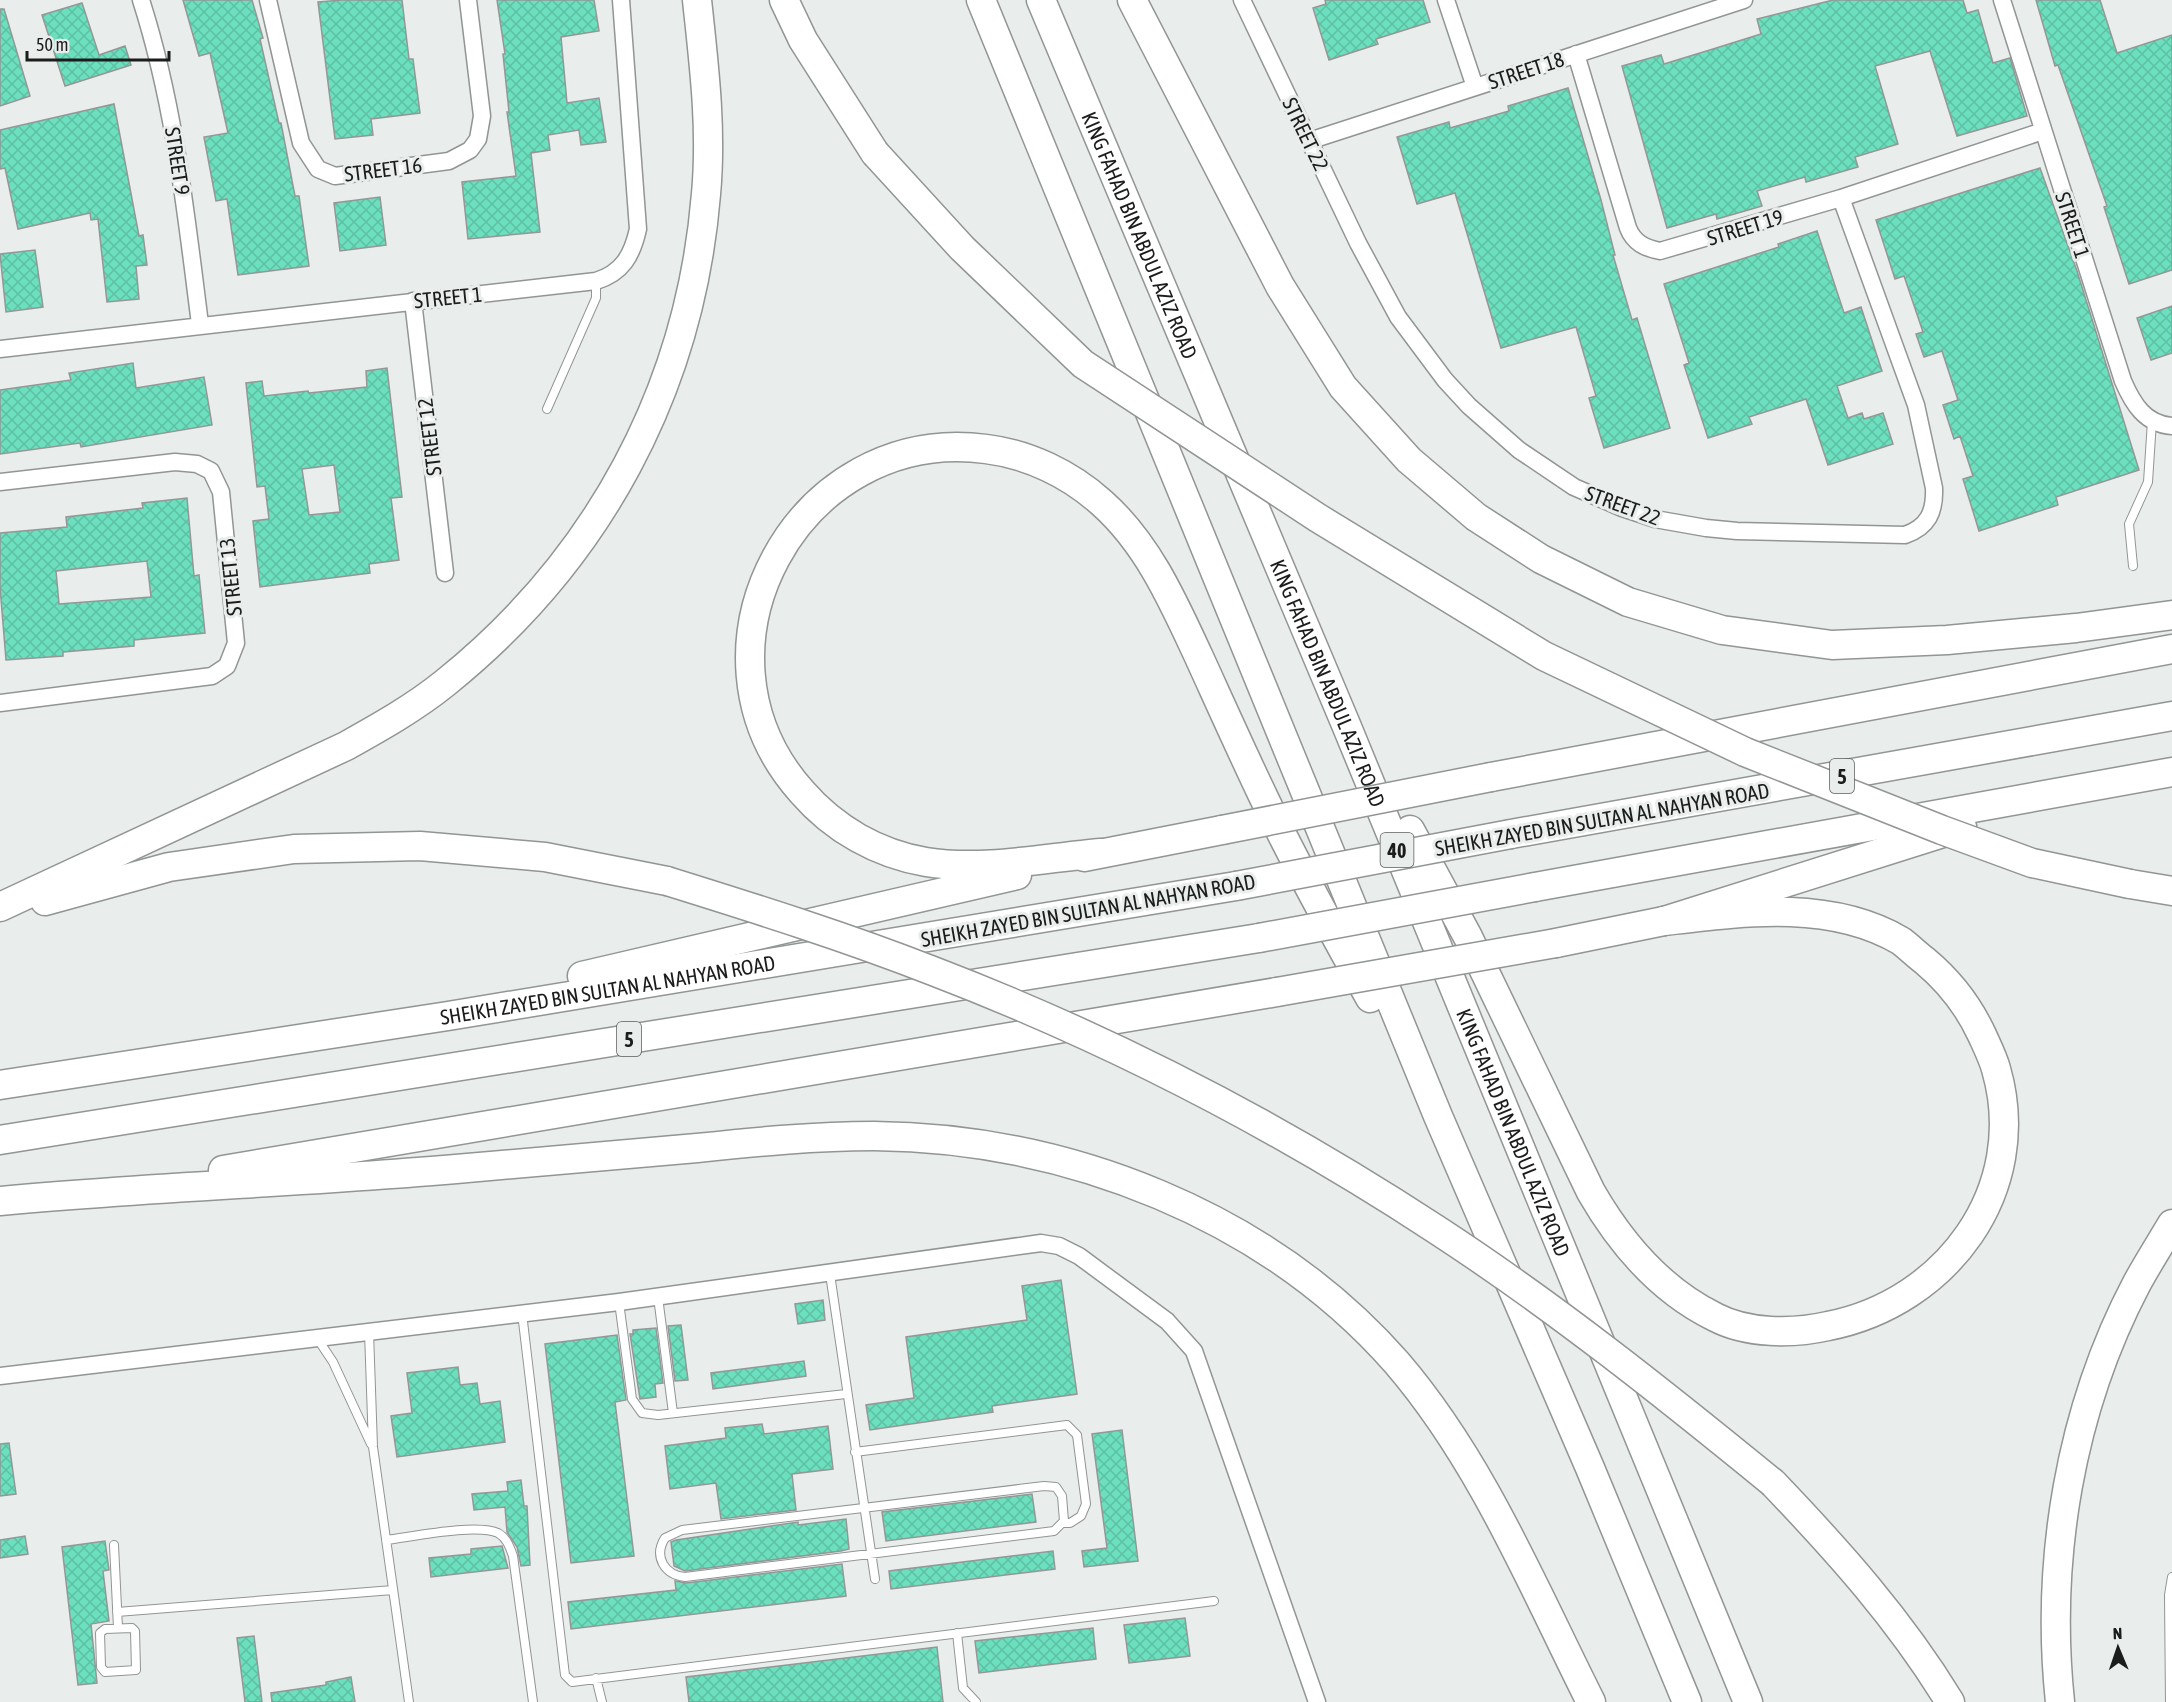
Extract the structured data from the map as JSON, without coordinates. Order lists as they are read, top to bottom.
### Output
{
  "streets": {
    "highway": [
      "KING FAHAD BIN ABDUL AZIZ ROAD",
      "5",
      "SHEIKH ZAYED BIN SULTAN AL NAHYAN ROAD",
      "40"
    ],
    "street": [
      "STREET 18",
      "STREET 22",
      "STREET 9",
      "STREET 16",
      "STREET 1",
      "STREET 19",
      "STREET 12",
      "STREET 13"
    ]
  },
  "crossings": [
    ["STREET 18", "STREET 22"],
    ["STREET 18", "STREET 19"],
    ["STREET 22", "STREET 19"],
    ["STREET 9", "STREET 1"],
    ["STREET 1", "STREET 19"],
    ["STREET 1", "STREET 12"]
  ],
  "scale_bar": "50 m",
  "north": "top"
}
